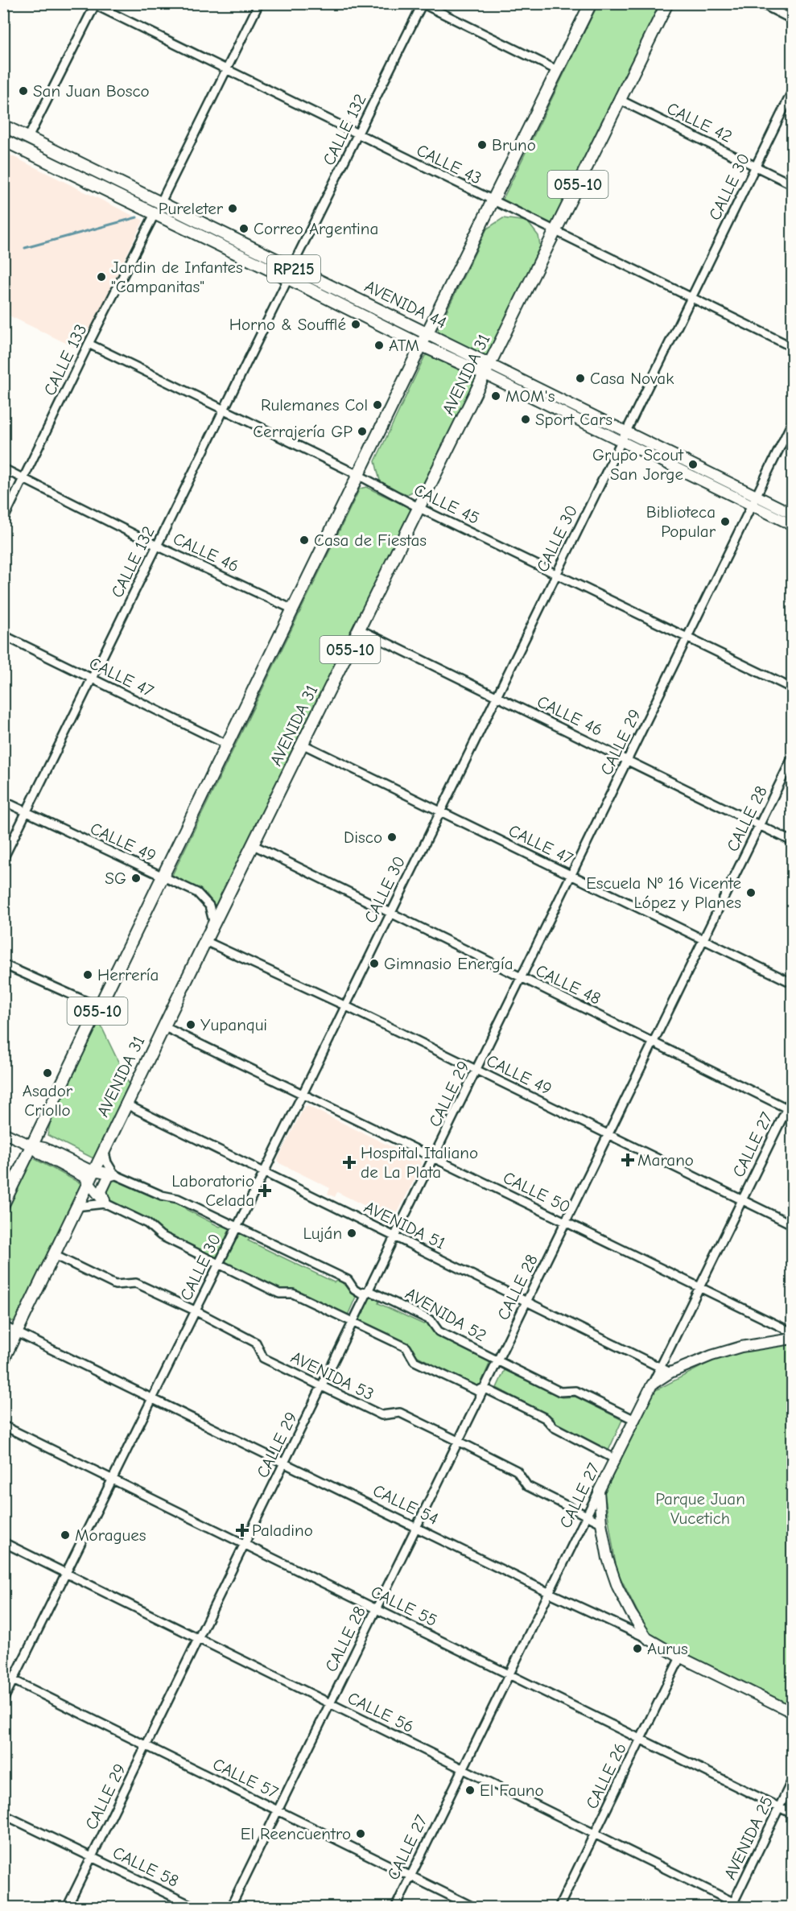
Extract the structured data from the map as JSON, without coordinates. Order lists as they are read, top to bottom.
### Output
{
  "streets": {
    "highway": [
      "055-10",
      "RP215",
      "AVENIDA 44",
      "AVENIDA 31"
    ],
    "main road": ["CALLE 27", "AVENIDA 52", "CALLE 54"],
    "street": [
      "CALLE 42",
      "CALLE 132",
      "CALLE 43",
      "CALLE 30",
      "CALLE 133",
      "CALLE 45",
      "CALLE 46",
      "CALLE 47",
      "CALLE 29",
      "CALLE 28",
      "CALLE 49",
      "CALLE 48",
      "CALLE 50",
      "AVENIDA 51",
      "AVENIDA 53",
      "CALLE 55",
      "CALLE 56",
      "CALLE 26",
      "CALLE 57",
      "AVENIDA 25",
      "CALLE 58"
    ]
  },
  "crossings": [
    ["CALLE 42", "CALLE 30"],
    ["CALLE 42", "AVENIDA 31"],
    ["CALLE 132", "CALLE 43"],
    ["CALLE 132", "AVENIDA 44"],
    ["CALLE 132", "CALLE 45"],
    ["CALLE 132", "CALLE 46"],
    ["CALLE 132", "CALLE 47"],
    ["CALLE 132", "CALLE 49"],
    ["CALLE 43", "055-10"],
    ["CALLE 43", "CALLE 30"],
    ["CALLE 43", "AVENIDA 31"],
    ["055-10", "AVENIDA 44"],
    ["055-10", "CALLE 45"],
    ["055-10", "CALLE 46"],
    ["055-10", "CALLE 47"],
    ["055-10", "CALLE 49"],
    ["055-10", "AVENIDA 52"],
    ["CALLE 30", "AVENIDA 44"],
    ["CALLE 30", "CALLE 45"],
    ["CALLE 30", "CALLE 46"],
    ["CALLE 30", "CALLE 47"],
    ["CALLE 30", "CALLE 49"],
    ["CALLE 30", "CALLE 48"],
    ["CALLE 30", "CALLE 50"],
    ["CALLE 30", "AVENIDA 51"],
    ["CALLE 30", "AVENIDA 52"],
    ["CALLE 30", "AVENIDA 53"],
    ["CALLE 30", "CALLE 54"],
    ["CALLE 30", "CALLE 55"],
    ["CALLE 30", "CALLE 56"],
    ["CALLE 30", "CALLE 57"],
    ["AVENIDA 44", "CALLE 133"],
    ["AVENIDA 44", "AVENIDA 31"],
    ["AVENIDA 44", "CALLE 29"],
    ["CALLE 133", "CALLE 45"],
    ["CALLE 133", "CALLE 46"],
    ["AVENIDA 31", "CALLE 45"],
    ["AVENIDA 31", "CALLE 46"],
    ["AVENIDA 31", "CALLE 47"],
    ["AVENIDA 31", "CALLE 49"],
    ["AVENIDA 31", "CALLE 48"],
    ["AVENIDA 31", "CALLE 50"],
    ["AVENIDA 31", "AVENIDA 51"],
    ["AVENIDA 31", "AVENIDA 52"],
    ["AVENIDA 31", "AVENIDA 53"],
    ["AVENIDA 31", "CALLE 54"],
    ["CALLE 45", "CALLE 29"],
    ["CALLE 46", "CALLE 29"],
    ["CALLE 46", "CALLE 28"],
    ["CALLE 47", "CALLE 29"],
    ["CALLE 47", "CALLE 28"],
    ["CALLE 29", "CALLE 49"],
    ["CALLE 29", "CALLE 48"],
    ["CALLE 29", "CALLE 50"],
    ["CALLE 29", "AVENIDA 51"],
    ["CALLE 29", "AVENIDA 52"],
    ["CALLE 29", "AVENIDA 53"],
    ["CALLE 29", "CALLE 54"],
    ["CALLE 29", "CALLE 55"],
    ["CALLE 29", "CALLE 56"],
    ["CALLE 29", "CALLE 57"],
    ["CALLE 29", "CALLE 58"],
    ["CALLE 28", "CALLE 49"],
    ["CALLE 28", "CALLE 48"],
    ["CALLE 28", "CALLE 50"],
    ["CALLE 28", "AVENIDA 51"],
    ["CALLE 28", "AVENIDA 52"],
    ["CALLE 28", "AVENIDA 53"],
    ["CALLE 28", "CALLE 54"],
    ["CALLE 28", "CALLE 55"],
    ["CALLE 28", "CALLE 56"],
    ["CALLE 28", "CALLE 57"],
    ["CALLE 49", "CALLE 27"],
    ["CALLE 48", "CALLE 27"],
    ["CALLE 27", "CALLE 50"],
    ["CALLE 27", "AVENIDA 51"],
    ["CALLE 27", "AVENIDA 52"],
    ["CALLE 27", "AVENIDA 53"],
    ["CALLE 27", "CALLE 54"],
    ["CALLE 27", "CALLE 55"],
    ["CALLE 27", "CALLE 56"],
    ["CALLE 27", "CALLE 57"],
    ["CALLE 54", "CALLE 26"],
    ["CALLE 55", "CALLE 26"],
    ["CALLE 55", "AVENIDA 25"],
    ["CALLE 56", "CALLE 26"],
    ["CALLE 56", "AVENIDA 25"]
  ],
  "parks": ["Parque Juan Vucetich"],
  "places": {
    "other": [
      "San Juan Bosco",
      "Bruno",
      "Pureleter",
      "Correo Argentina",
      "Jardin de Infantes \"Campanitas\"",
      "Horno & Soufflé",
      "ATM",
      "Casa Novak",
      "MOM's",
      "Rulemanes Col",
      "Sport Cars",
      "Cerrajería GP",
      "Grupo Scout San Jorge",
      "Biblioteca Popular",
      "Casa de Fiestas",
      "Disco",
      "SG",
      "Escuela Nº 16 Vicente López y Planes",
      "Gimnasio Energía",
      "Herrería",
      "Yupanqui",
      "Asador Criollo",
      "Luján",
      "Moragues",
      "Aurus",
      "El Fauno",
      "El Reencuentro"
    ],
    "health": [
      "Marano",
      "Hospital Italiano de La Plata",
      "Laboratorio Celada",
      "Paladino"
    ]
  }
}
